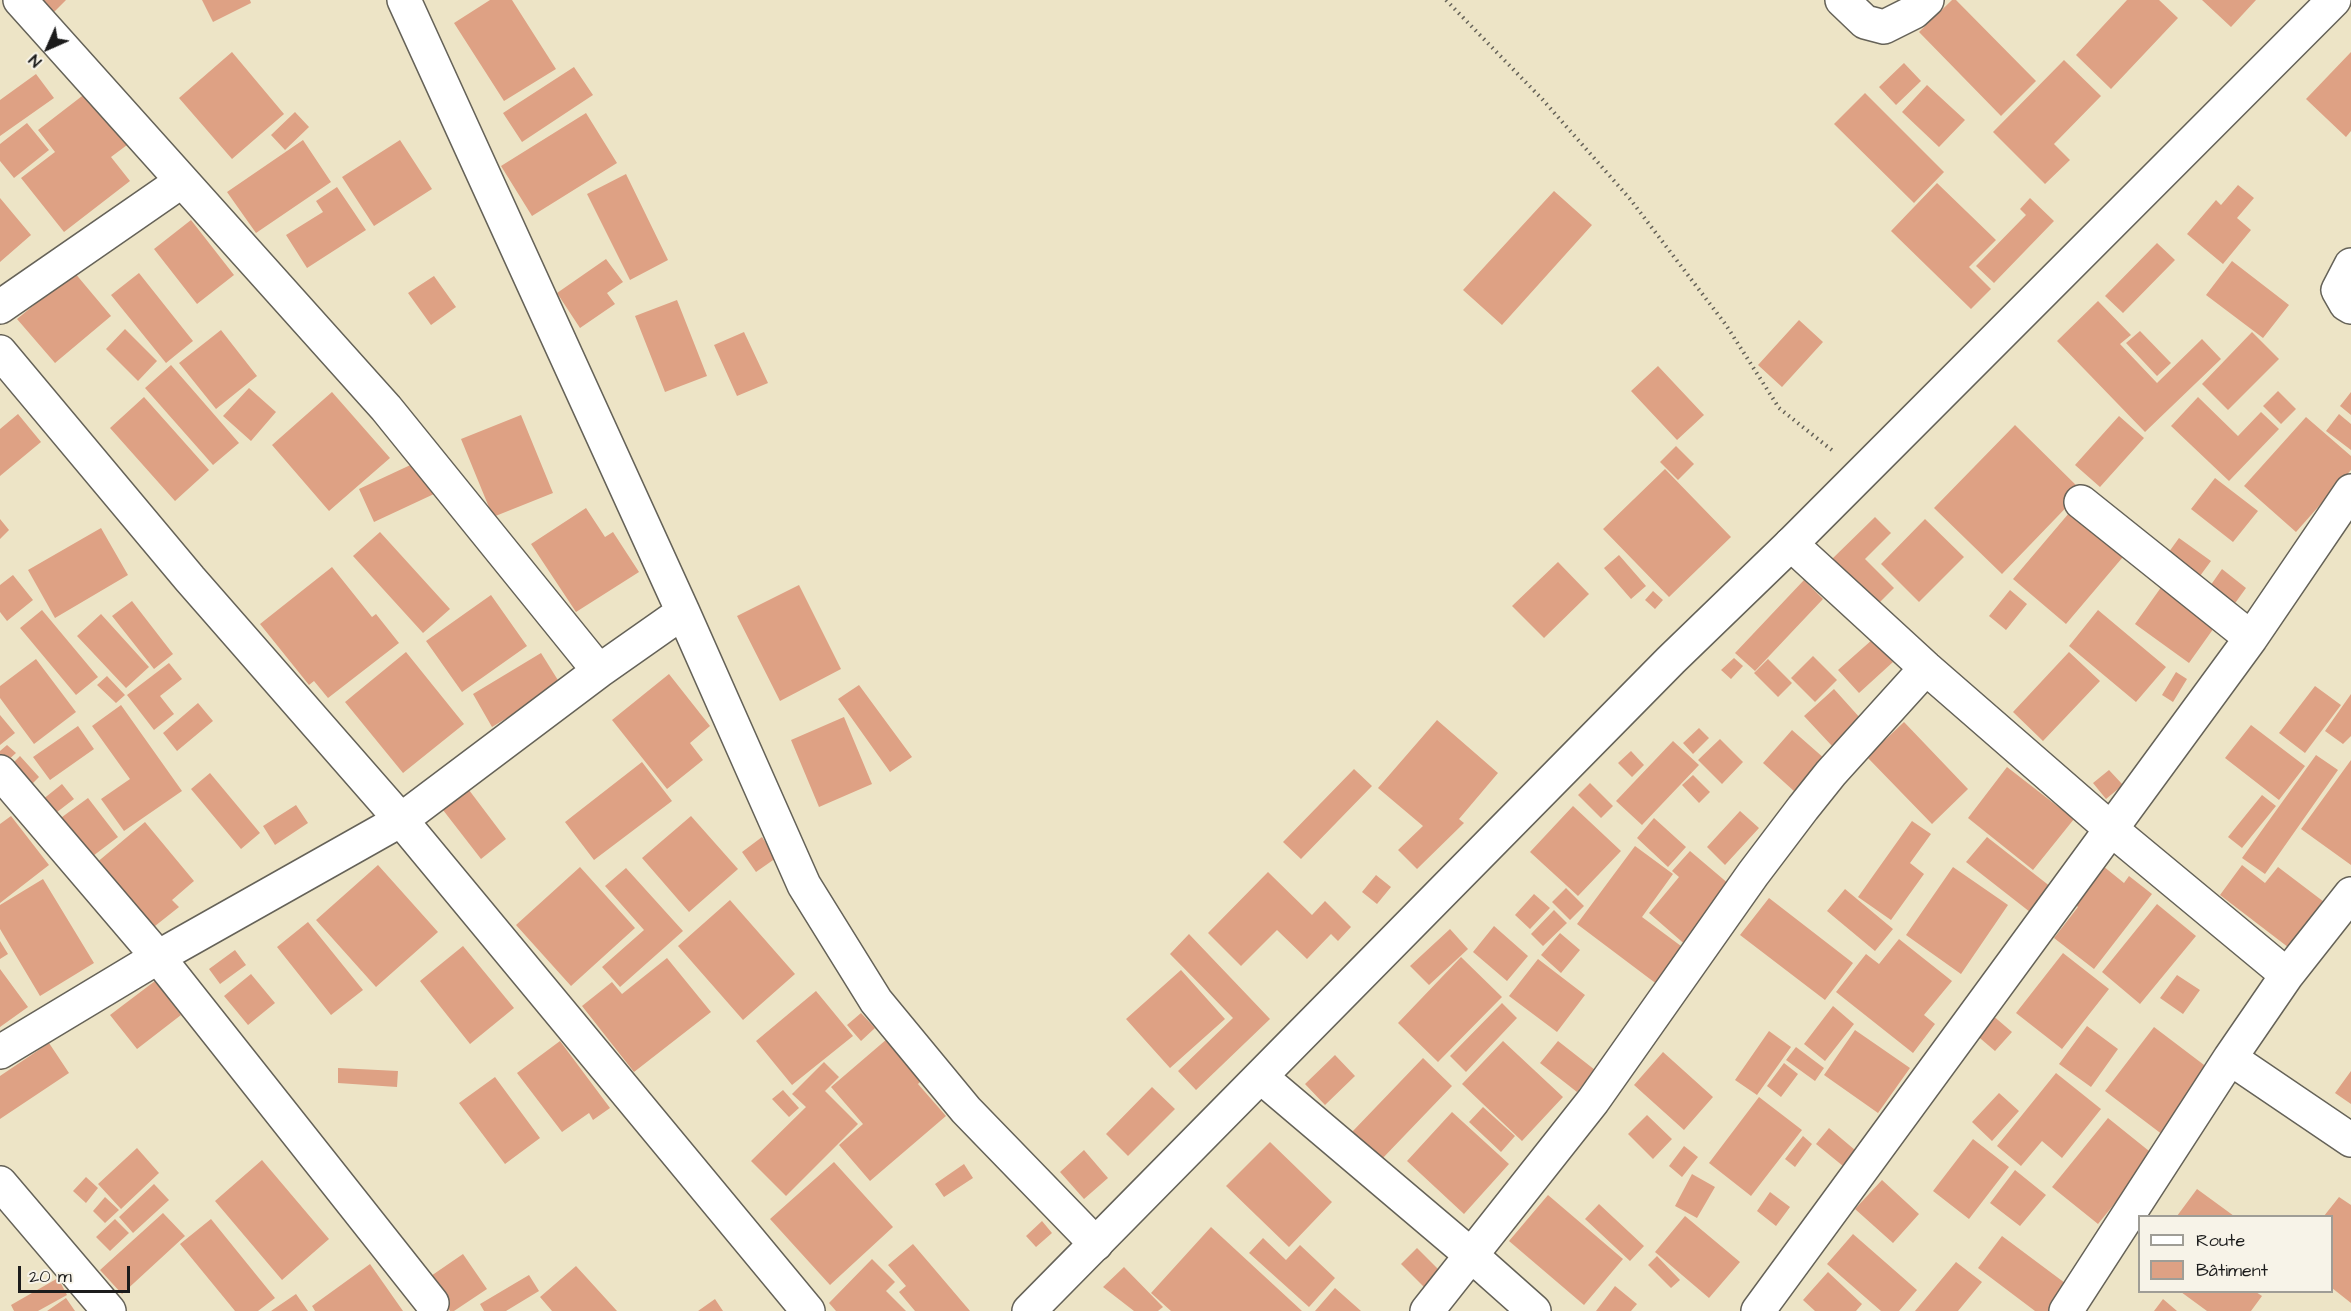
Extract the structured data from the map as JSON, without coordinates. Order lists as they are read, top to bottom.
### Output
{
  "legend": ["Route", "Bâtiment"],
  "scale_bar": "20 m",
  "north": "bottom left"
}
